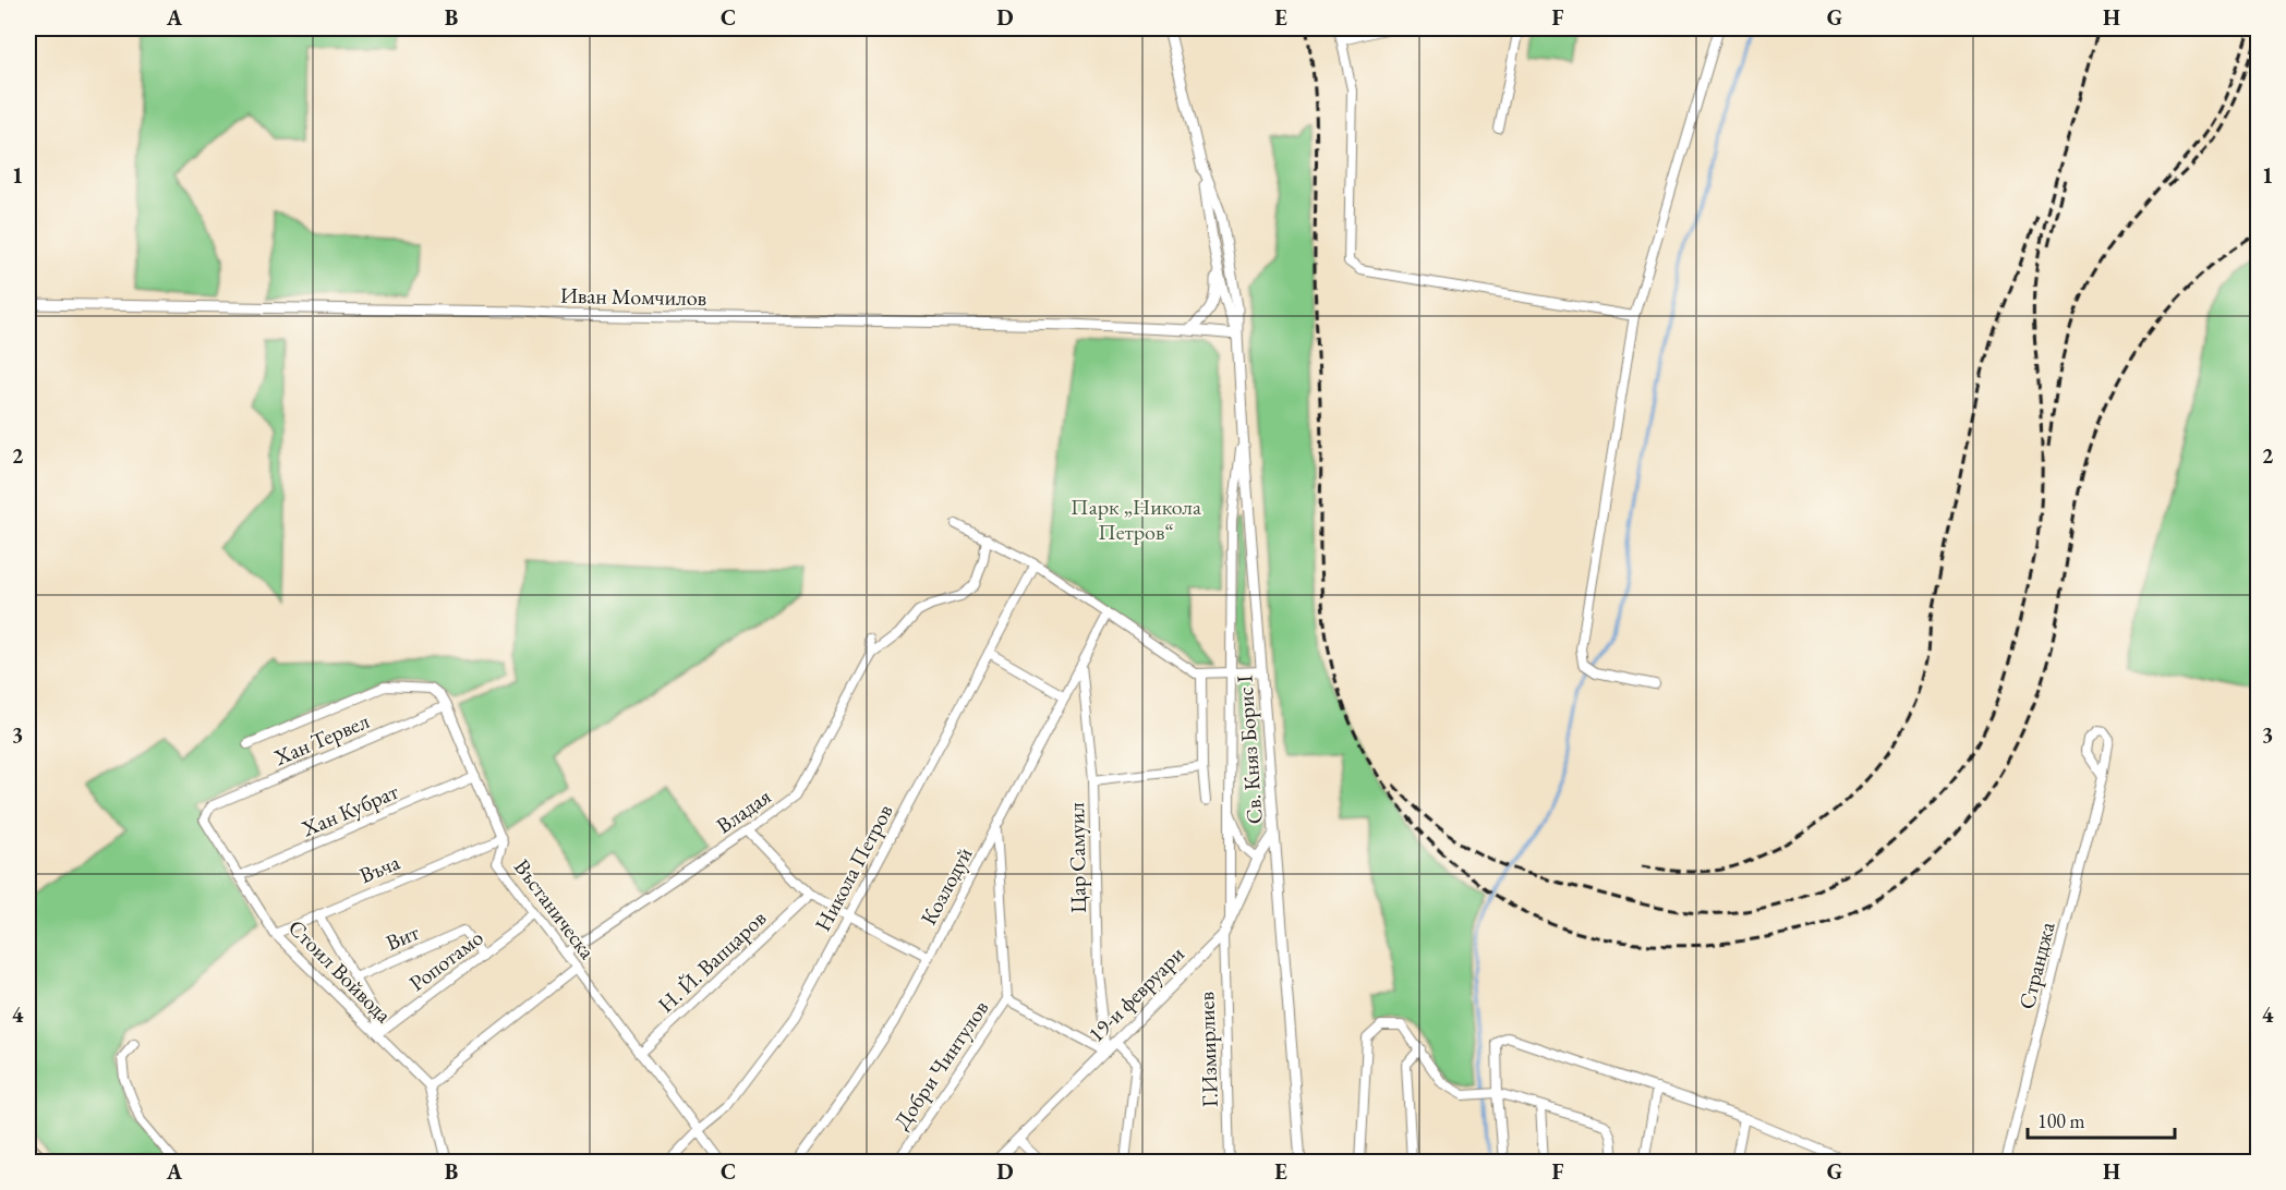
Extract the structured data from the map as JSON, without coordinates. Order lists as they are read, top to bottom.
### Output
{
  "streets": {
    "street": [
      "Иван Момчилов",
      "Хан Тервел",
      "Св. Княз Борис I",
      "Хан Кубрат",
      "Владая",
      "Цар Самуил",
      "Никола Петров",
      "Въча",
      "Козлодуй",
      "Въстаническа",
      "Вит",
      "Ропотамо",
      "Н. Й. Вапцаров",
      "Странджа",
      "Стоил Войвода",
      "19-и февруари",
      "Г.Измирлиев",
      "Добри Чинтулов"
    ]
  },
  "crossings": [
    ["Иван Момчилов", "Св. Княз Борис I"],
    ["Хан Тервел", "Въстаническа"],
    ["Хан Тервел", "Стоил Войвода"],
    ["Св. Княз Борис I", "19-и февруари"],
    ["Хан Кубрат", "Въстаническа"],
    ["Хан Кубрат", "Стоил Войвода"],
    ["Владая", "Въстаническа"],
    ["Цар Самуил", "Козлодуй"],
    ["Цар Самуил", "19-и февруари"],
    ["Никола Петров", "Въстаническа"],
    ["Въча", "Въстаническа"],
    ["Въча", "Стоил Войвода"],
    ["Козлодуй", "Добри Чинтулов"],
    ["Въстаническа", "Ропотамо"],
    ["Въстаническа", "Н. Й. Вапцаров"],
    ["Вит", "Ропотамо"],
    ["Ропотамо", "Стоил Войвода"],
    ["19-и февруари", "Г.Измирлиев"]
  ],
  "parks": ["Парк „Никола Петров“"],
  "scale_bar": "100 m",
  "grid": {
    "columns": [
      "A",
      "B",
      "C",
      "D",
      "E",
      "F",
      "G",
      "H"
    ],
    "rows": [
      "1",
      "2",
      "3",
      "4"
    ]
  }
}
